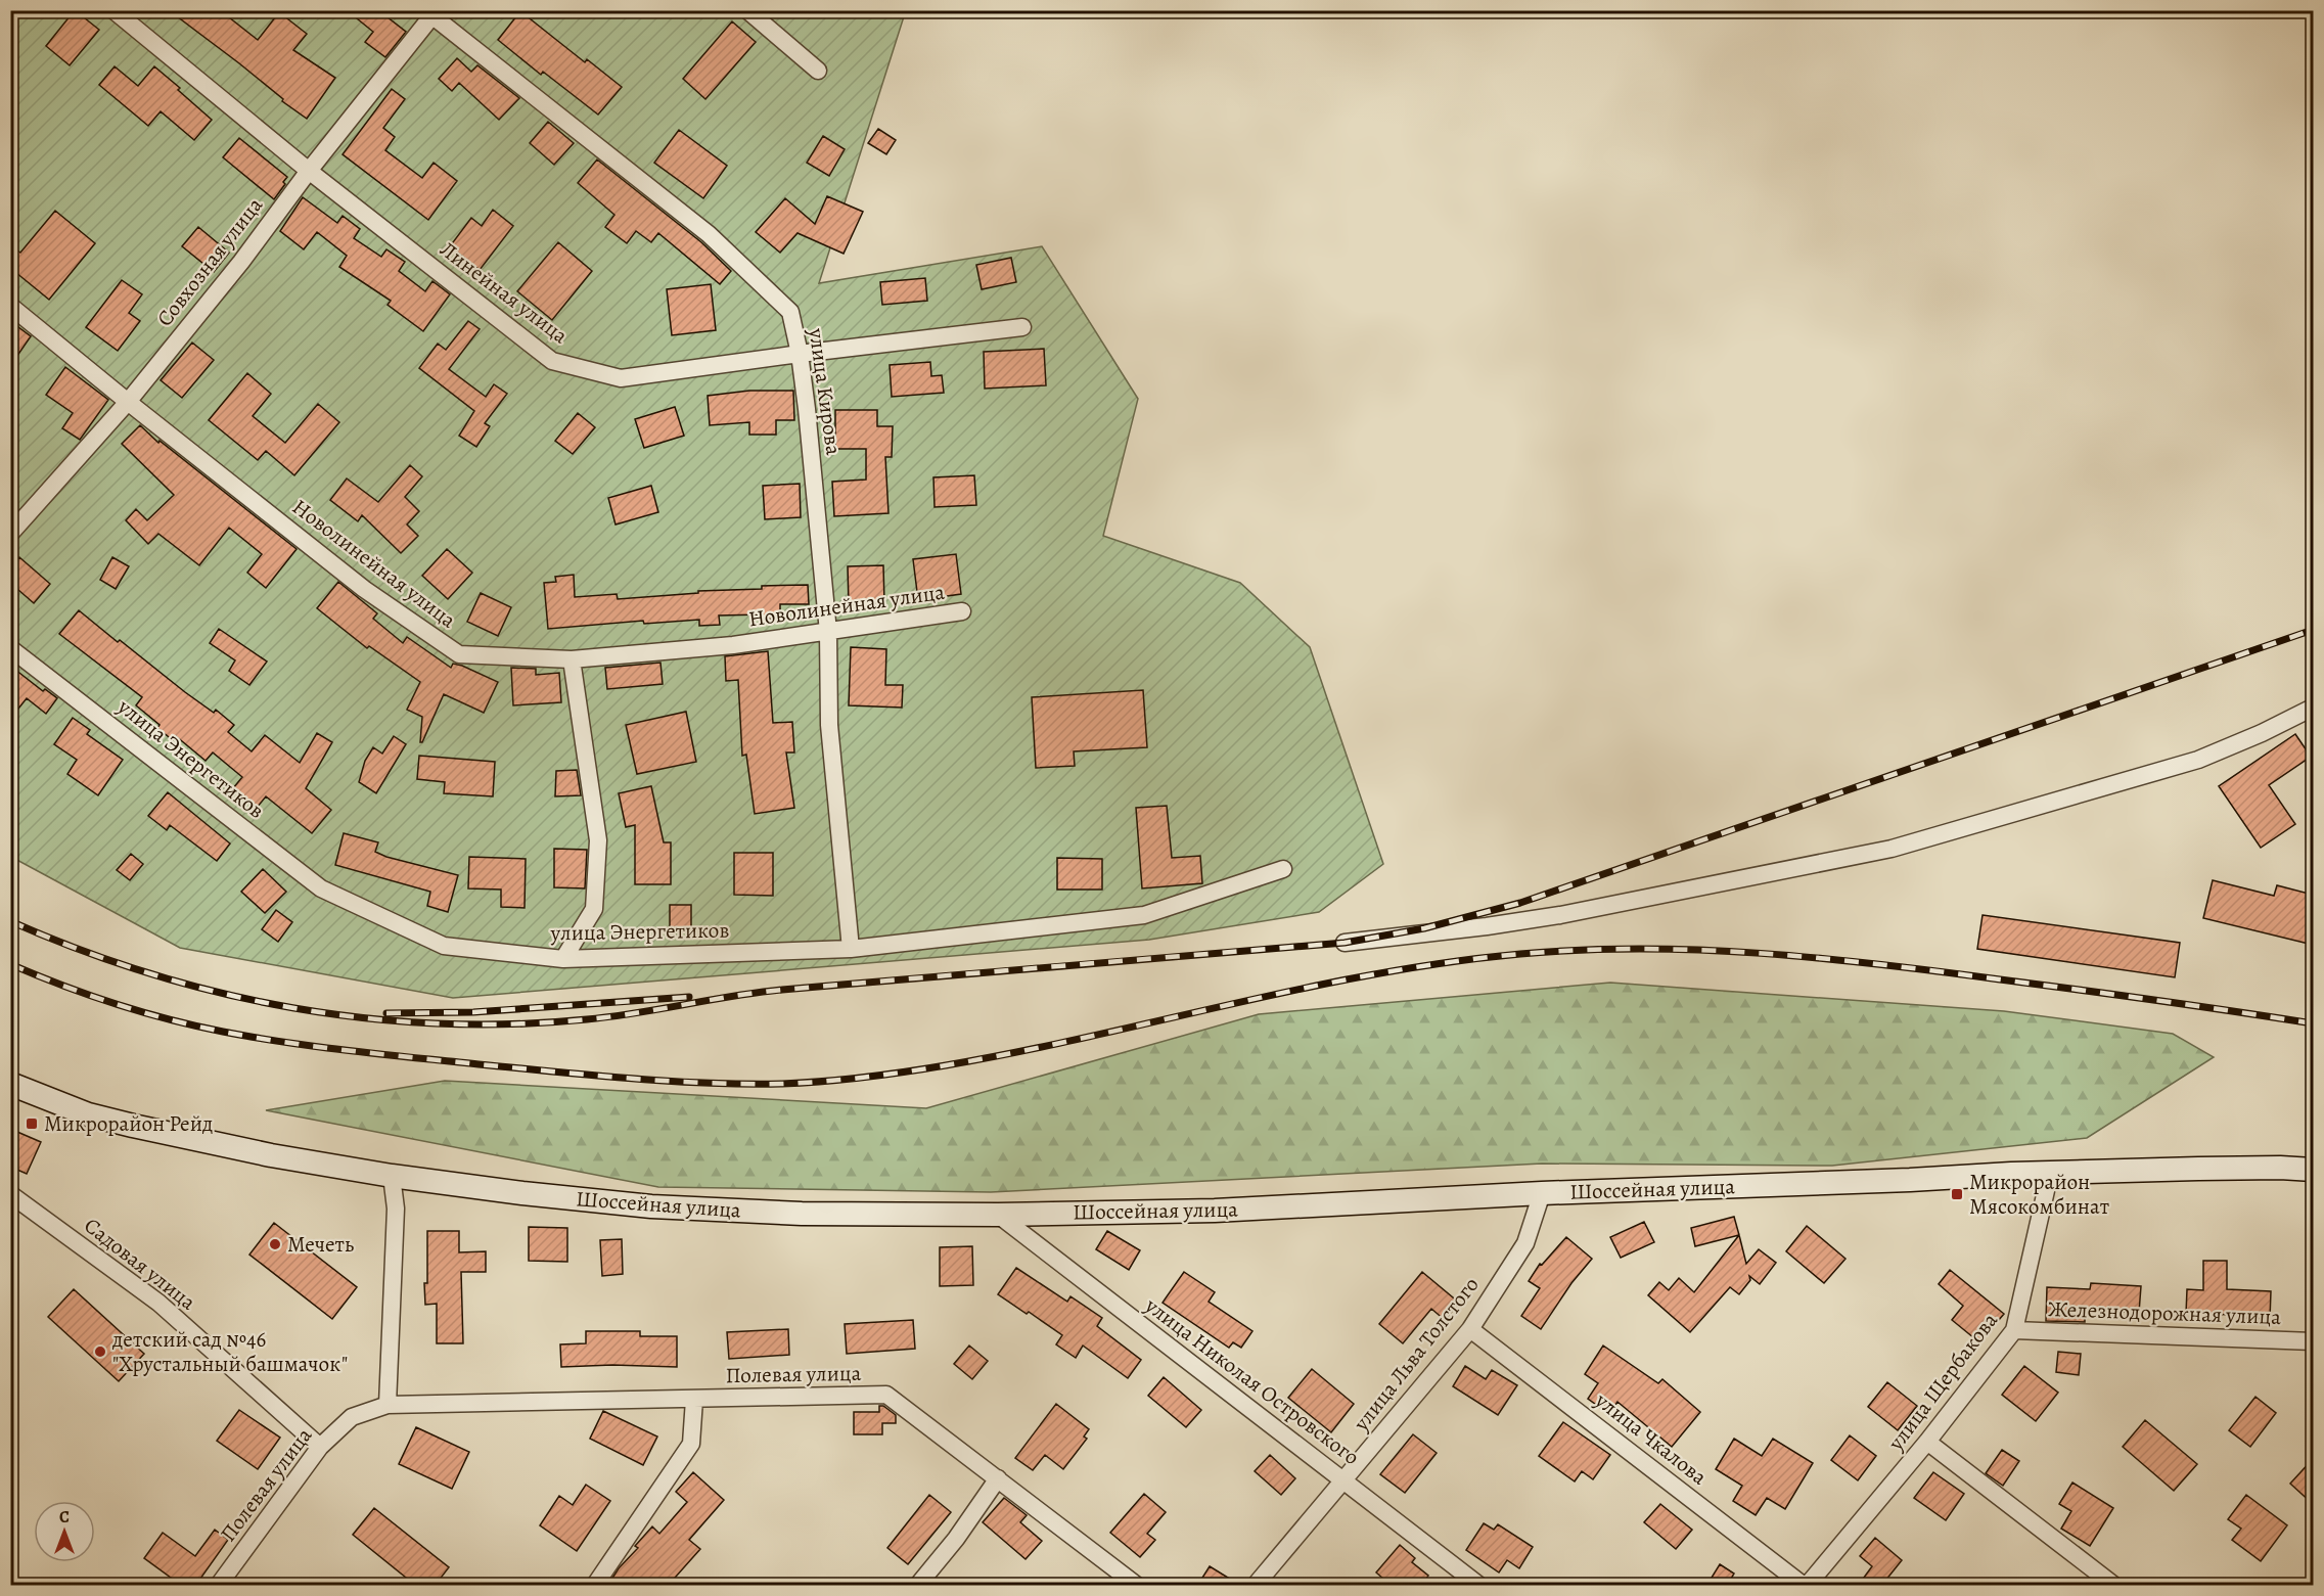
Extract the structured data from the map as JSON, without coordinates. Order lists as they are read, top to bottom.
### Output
{
  "streets": {
    "main road": ["Шоссейная улица"],
    "street": [
      "Совхозная улица",
      "Линейная улица",
      "улица Кирова",
      "Новолинейная улица",
      "улица Энергетиков",
      "Садовая улица",
      "Железнодорожная улица",
      "улица Льва Толстого",
      "Полевая улица",
      "улица Николая Островского",
      "улица Щербакова",
      "улица Чкалова"
    ]
  },
  "crossings": [
    ["Совхозная улица", "Линейная улица"],
    ["Совхозная улица", "улица Кирова"],
    ["Совхозная улица", "Новолинейная улица"],
    ["Линейная улица", "улица Кирова"],
    ["улица Кирова", "Новолинейная улица"],
    ["улица Кирова", "улица Энергетиков"],
    ["Шоссейная улица", "улица Льва Толстого"],
    ["Шоссейная улица", "улица Николая Островского"],
    ["Шоссейная улица", "улица Щербакова"],
    ["Садовая улица", "Полевая улица"],
    ["Железнодорожная улица", "улица Щербакова"],
    ["улица Льва Толстого", "улица Николая Островского"],
    ["улица Льва Толстого", "улица Чкалова"]
  ],
  "places": {
    "transit": ["Микрорайон Рейд", "Микрорайон Мясокомбинат"],
    "other": ["Мечеть", "детский сад №46 \"Хрустальный башмачок\""]
  },
  "north": "top"
}
